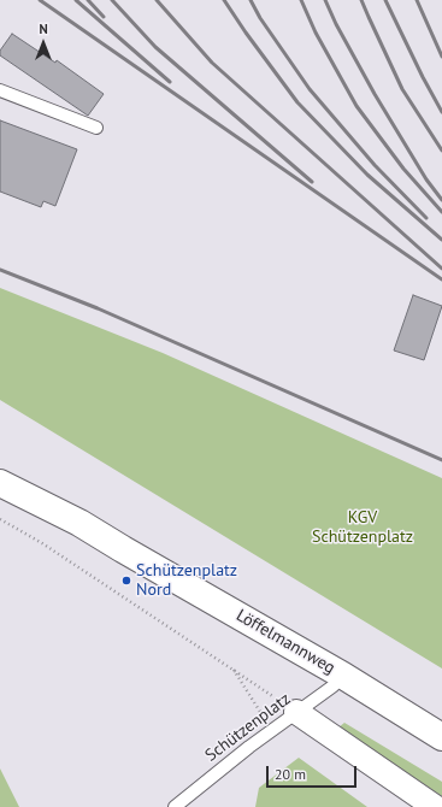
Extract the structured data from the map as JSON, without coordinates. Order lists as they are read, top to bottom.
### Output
{
  "streets": {
    "street": ["Löffelmannweg"],
    "lane": ["Schützenplatz"]
  },
  "crossings": [
    ["Löffelmannweg", "Schützenplatz"]
  ],
  "parks": ["KGV Schützenplatz"],
  "places": ["Schützenplatz Nord"],
  "scale_bar": "20 m",
  "north": "top"
}
